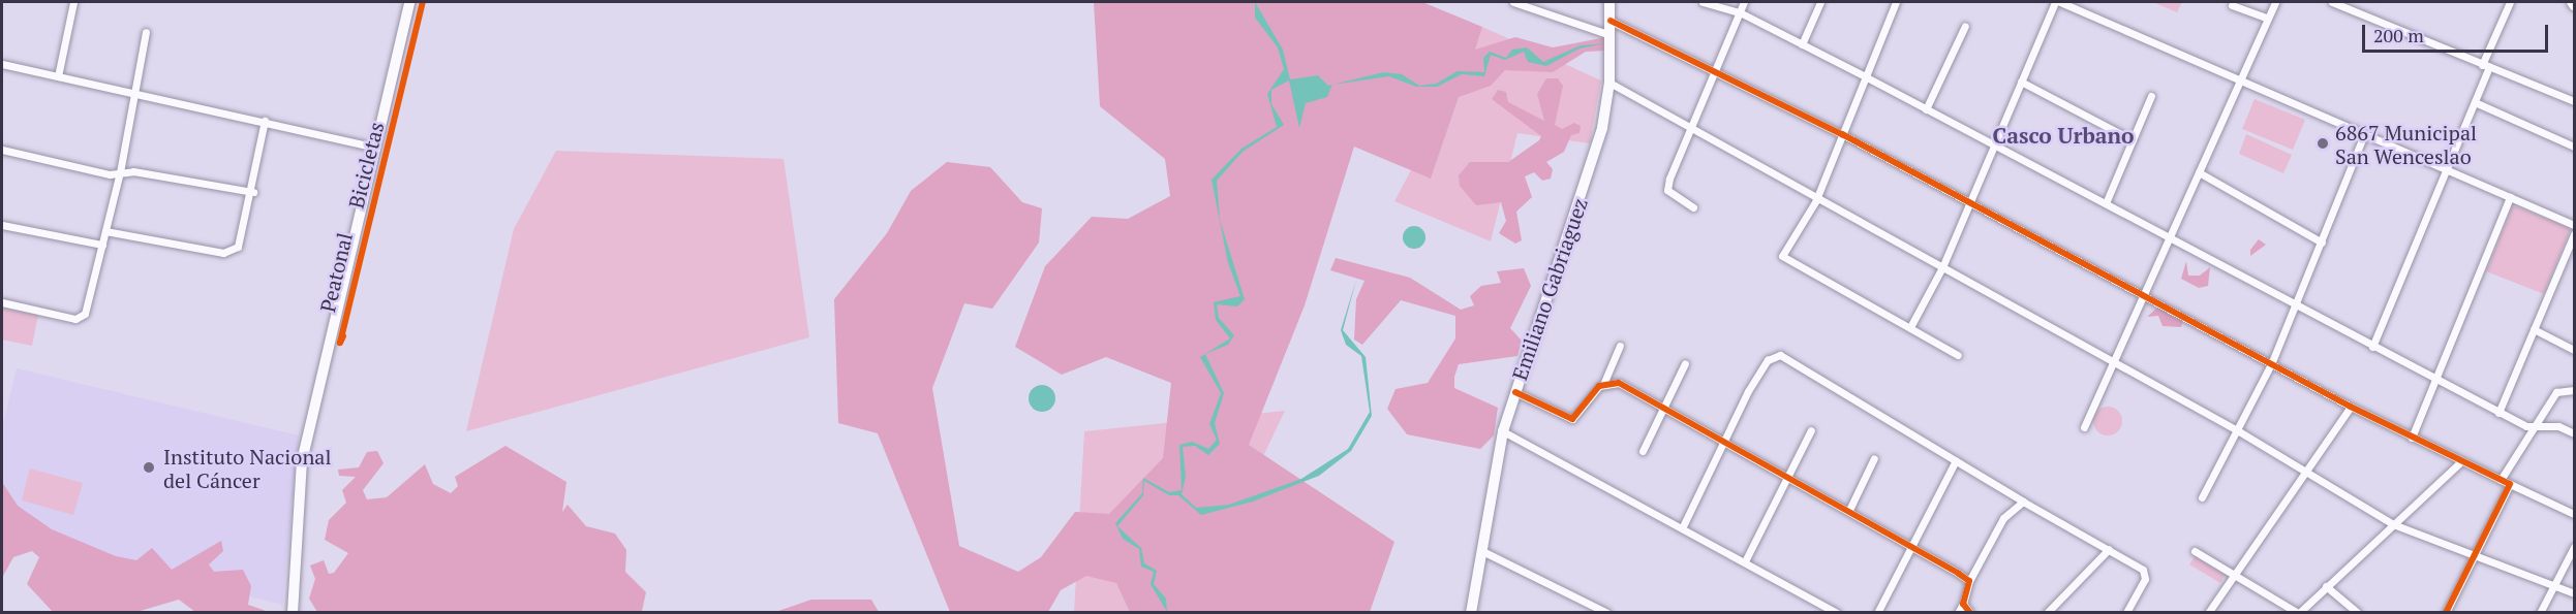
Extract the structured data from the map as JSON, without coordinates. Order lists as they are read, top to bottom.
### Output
{
  "streets": {
    "main road": ["Emiliano Gabriaguez"],
    "cycle path": ["Bicicletas"]
  },
  "districts": ["Casco Urbano"],
  "places": ["6867 Municipal San Wenceslao", "Instituto Nacional del Cáncer"],
  "scale_bar": "200 m"
}
